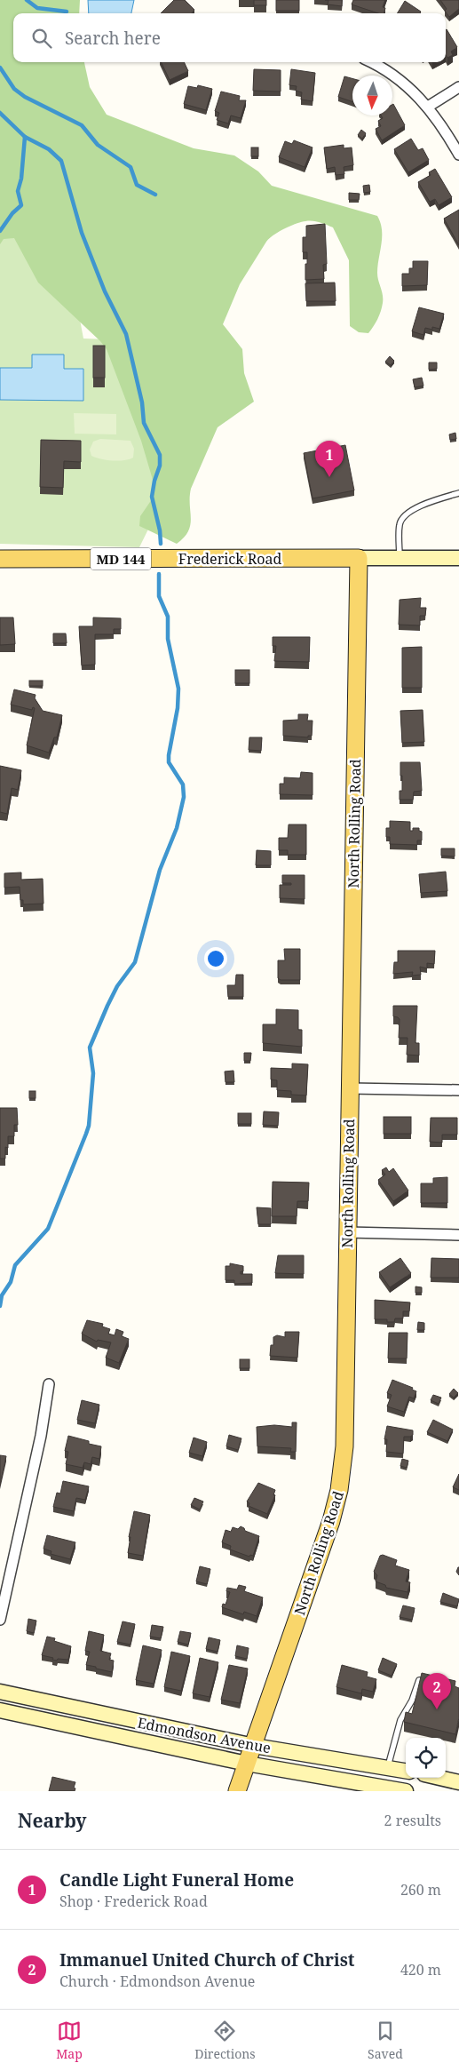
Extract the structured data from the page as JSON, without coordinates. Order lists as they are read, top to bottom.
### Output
{
  "streets": {
    "main road": [
      "MD 144",
      "Frederick Road",
      "North Rolling Road",
      "Edmondson Avenue"
    ]
  },
  "crossings": [
    ["Frederick Road", "North Rolling Road"],
    ["North Rolling Road", "Edmondson Avenue"]
  ],
  "north": "bottom",
  "page": {
    "search": "Search here",
    "pins": ["1", "2"],
    "heading": ["Nearby", "2 results"],
    "list": [
      {
        "mark": "1",
        "name": "Candle Light Funeral Home",
        "note": "Shop · Frederick Road",
        "value": "260 m"
      },
      {
        "mark": "2",
        "name": "Immanuel United Church of Christ",
        "note": "Church · Edmondson Avenue",
        "value": "420 m"
      }
    ],
    "nav": ["Map", "Directions", "Saved"]
  }
}
